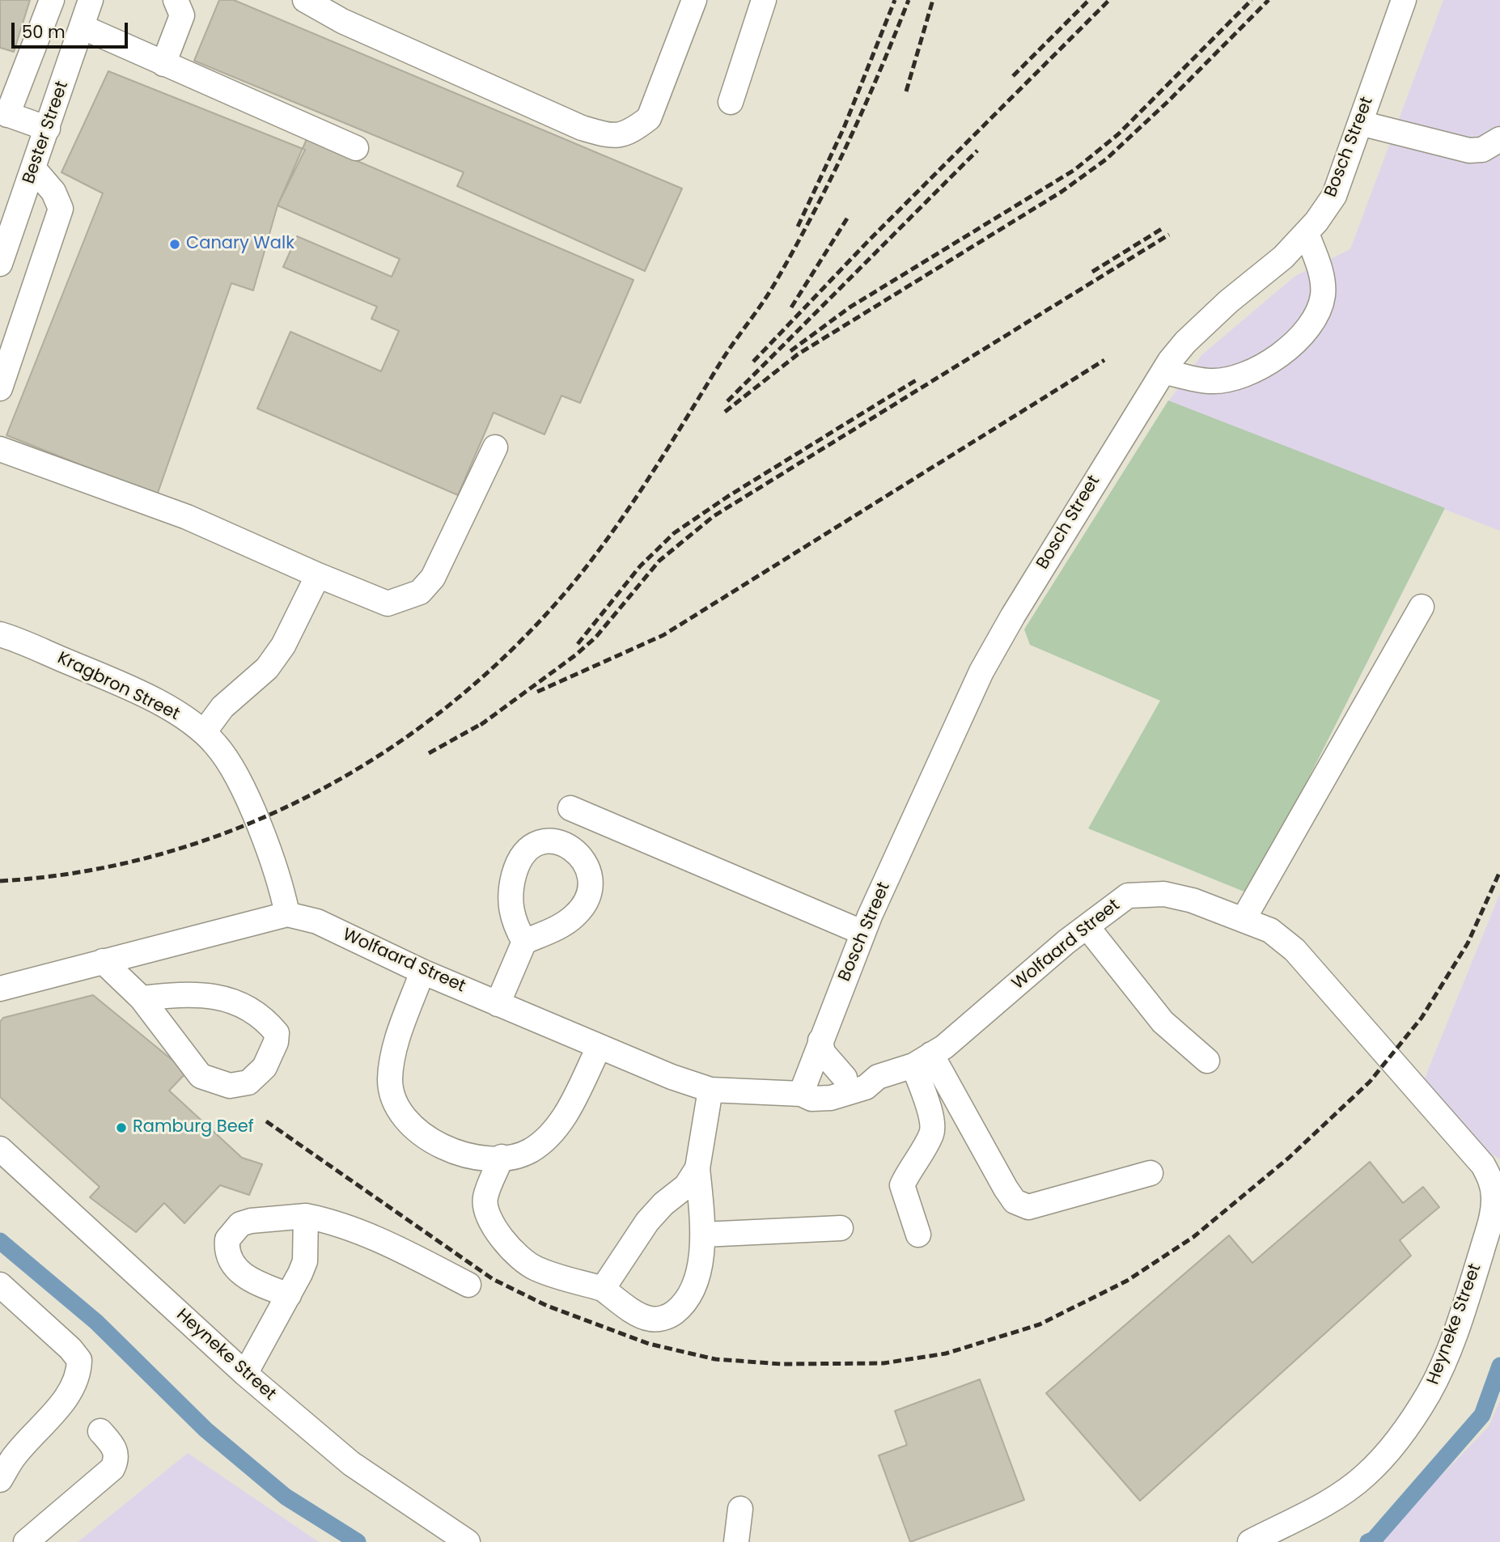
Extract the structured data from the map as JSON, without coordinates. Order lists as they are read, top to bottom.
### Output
{
  "streets": {
    "street": [
      "Bester Street",
      "Bosch Street",
      "Kragbron Street",
      "Wolfaard Street",
      "Heyneke Street"
    ]
  },
  "crossings": [
    ["Bosch Street", "Wolfaard Street"],
    ["Kragbron Street", "Wolfaard Street"],
    ["Wolfaard Street", "Heyneke Street"]
  ],
  "places": ["Canary Walk", "Ramburg Beef"],
  "scale_bar": "50 m"
}
